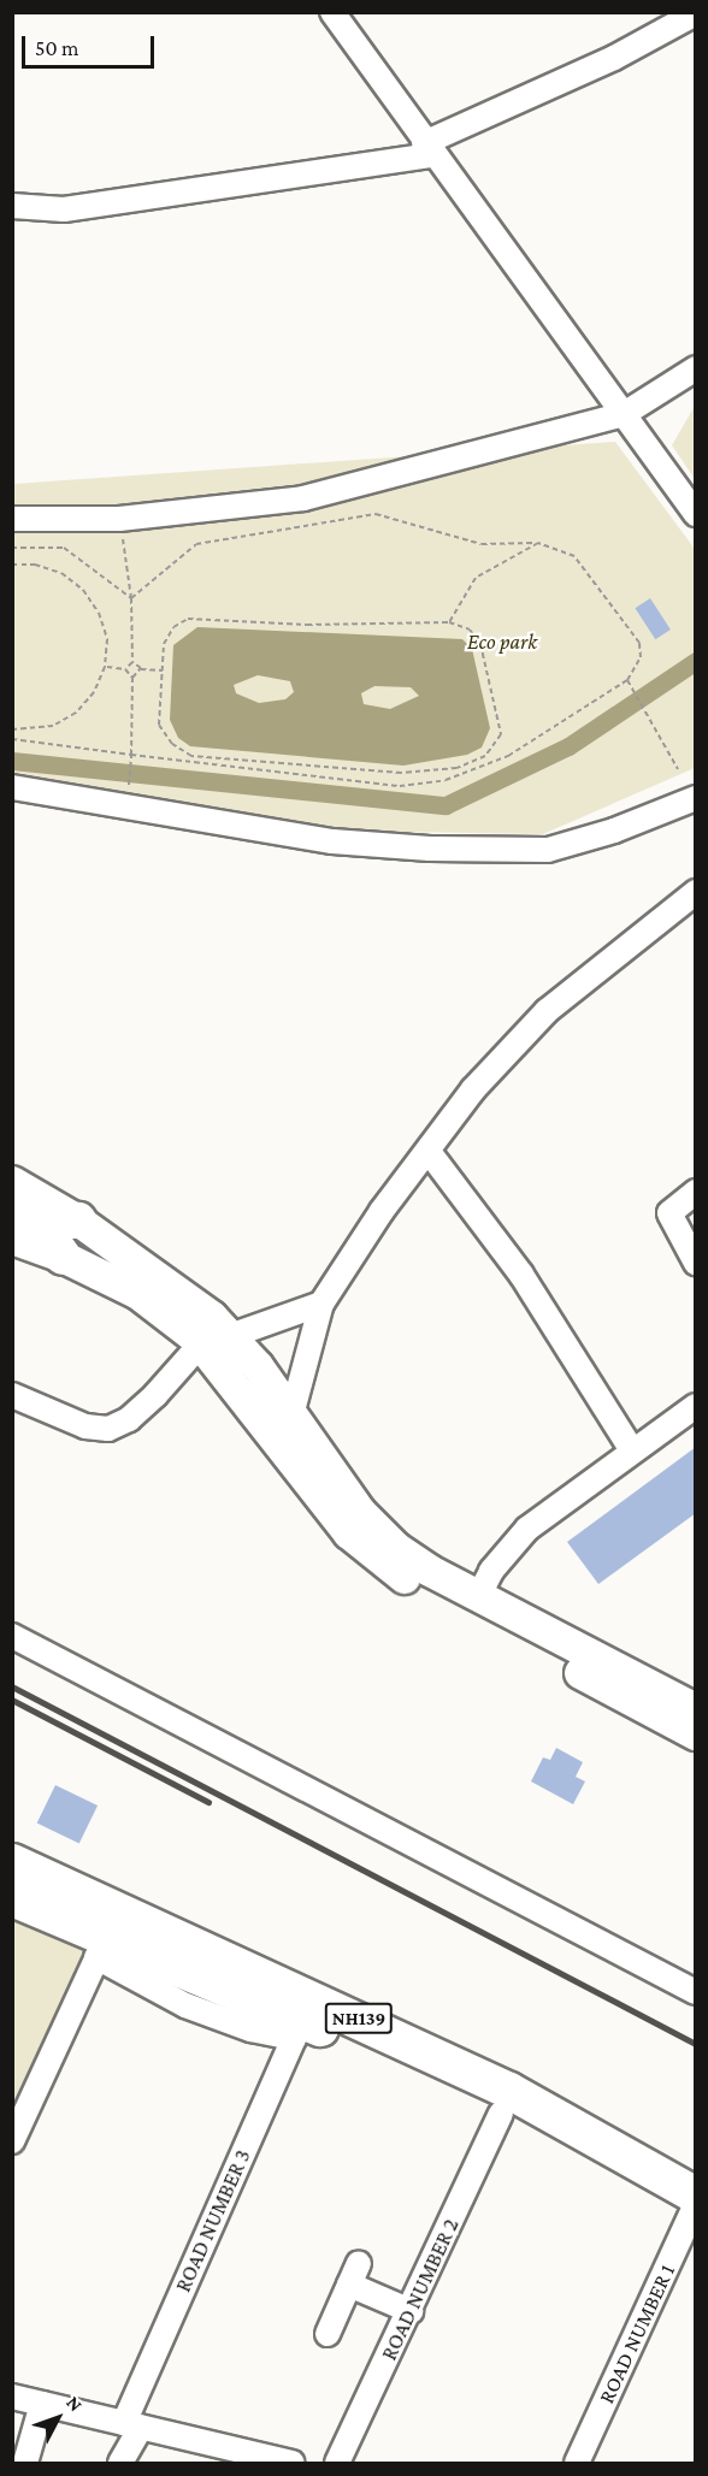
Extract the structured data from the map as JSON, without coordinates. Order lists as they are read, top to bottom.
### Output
{
  "streets": {
    "highway": ["NH139"],
    "street": ["ROAD NUMBER 3", "ROAD NUMBER 2", "ROAD NUMBER 1"]
  },
  "crossings": [
    ["NH139", "ROAD NUMBER 3"],
    ["NH139", "ROAD NUMBER 2"],
    ["NH139", "ROAD NUMBER 1"]
  ],
  "parks": ["Eco park"],
  "scale_bar": "50 m",
  "north": "top right"
}
